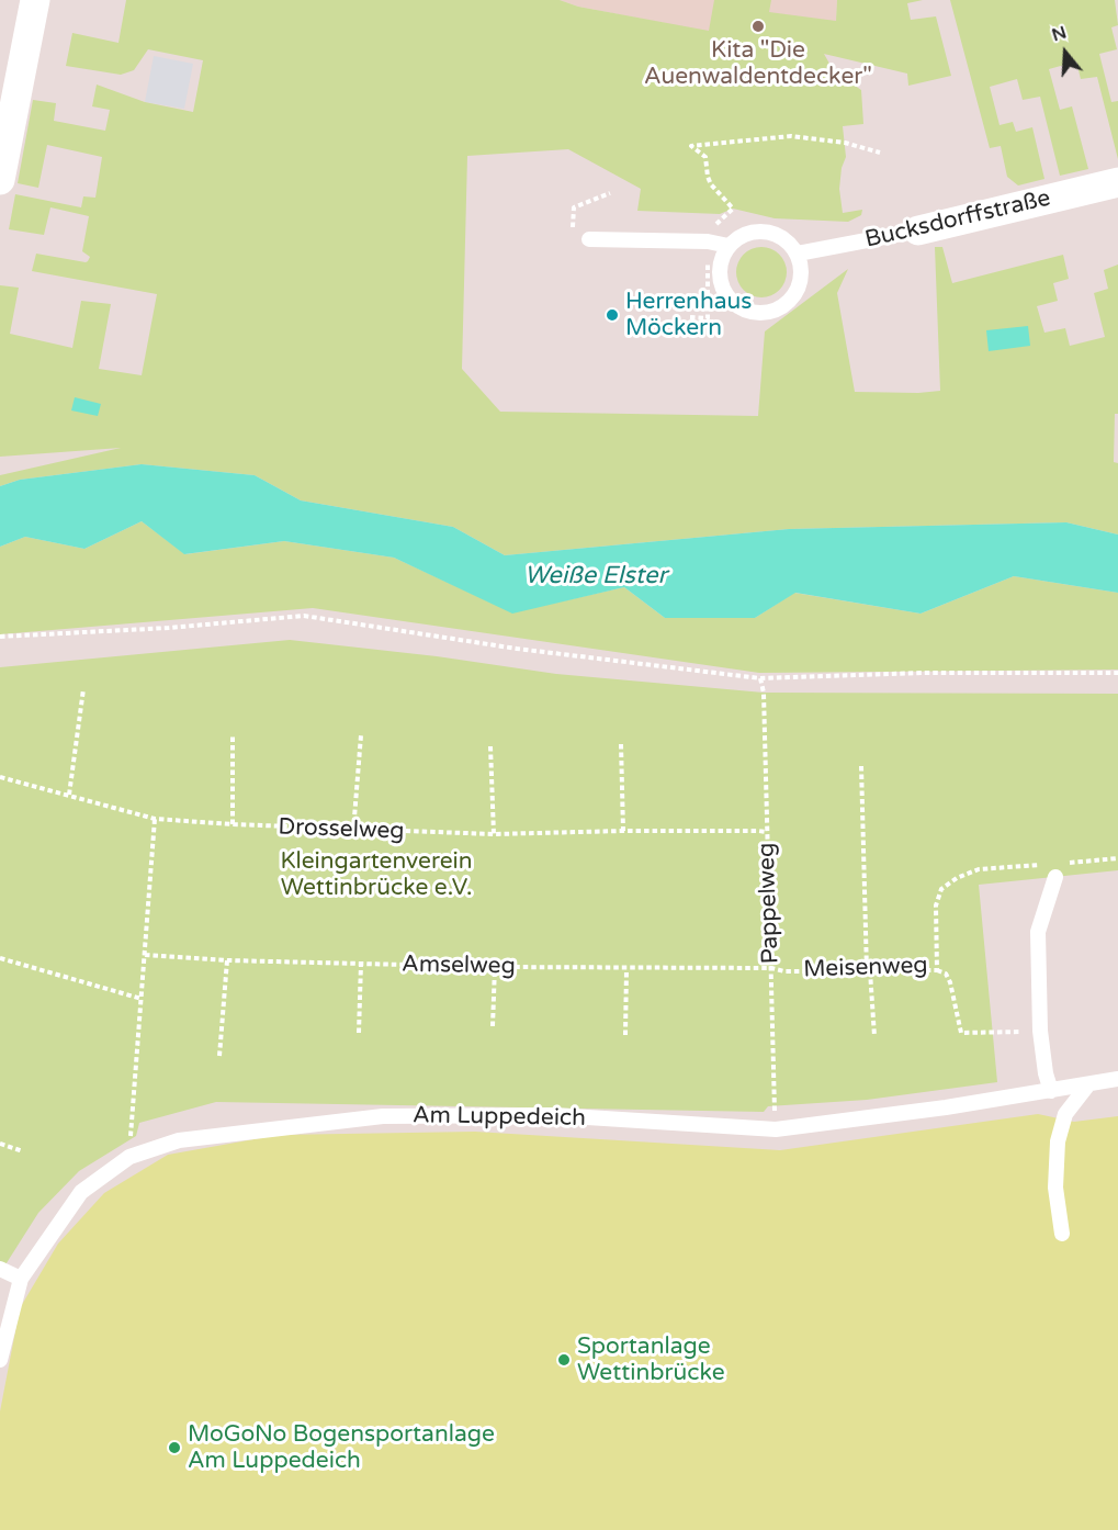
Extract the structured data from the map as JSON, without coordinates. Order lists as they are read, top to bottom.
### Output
{
  "streets": {
    "street": ["Bucksdorffstraße"],
    "lane": ["Am Luppedeich"],
    "path": [
      "Drosselweg",
      "Pappelweg",
      "Amselweg",
      "Meisenweg"
    ]
  },
  "crossings": [
    ["Drosselweg", "Pappelweg"],
    ["Pappelweg", "Amselweg"],
    ["Pappelweg", "Meisenweg"],
    ["Pappelweg", "Am Luppedeich"],
    ["Amselweg", "Meisenweg"]
  ],
  "water": ["Weiße Elster"],
  "parks": ["Kleingartenverein Wettinbrücke e.V."],
  "places": [
    "Kita \"Die Auenwaldentdecker\"",
    "Herrenhaus Möckern",
    "Sportanlage Wettinbrücke",
    "MoGoNo Bogensportanlage Am Luppedeich"
  ],
  "north": "top"
}
